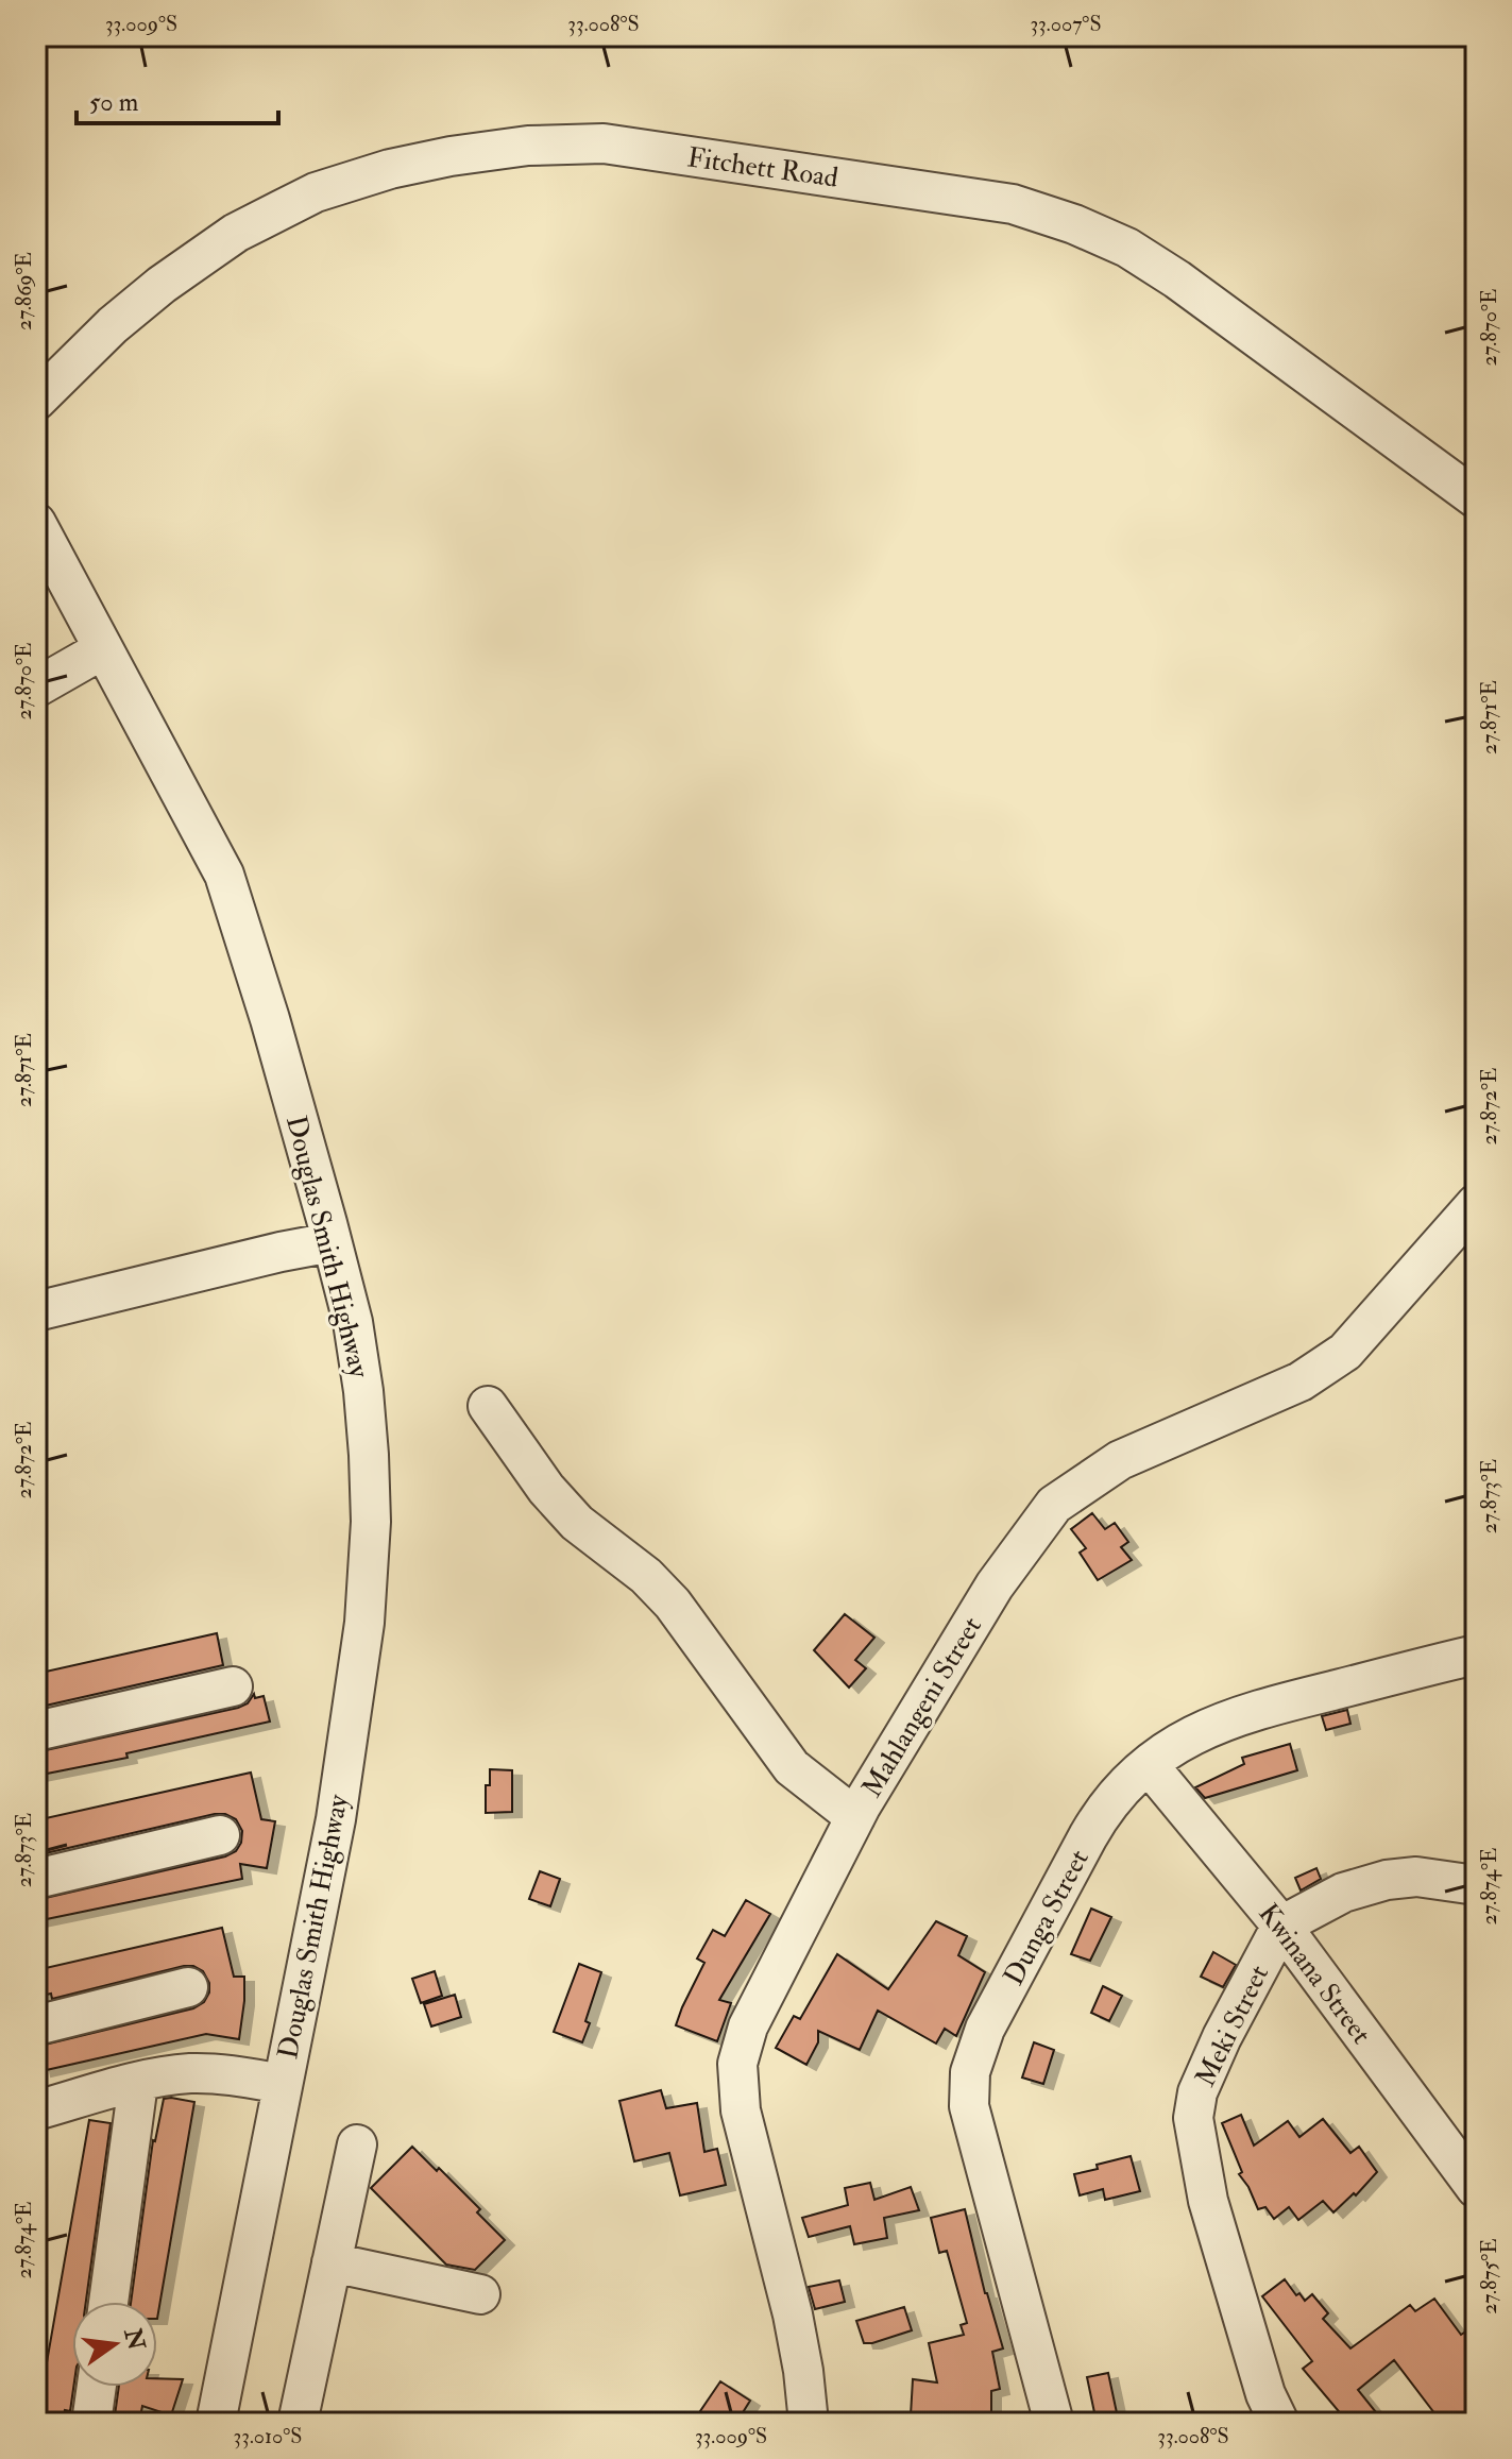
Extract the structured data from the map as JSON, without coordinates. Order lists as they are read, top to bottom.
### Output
{
  "streets": {
    "street": [
      "Fitchett Road",
      "Douglas Smith Highway",
      "Mahlangeni Street",
      "Dunga Street",
      "Kwinana Street",
      "Meki Street"
    ]
  },
  "crossings": [
    ["Dunga Street", "Kwinana Street"],
    ["Kwinana Street", "Meki Street"]
  ],
  "scale_bar": "50 m",
  "north": "right",
  "coordinates": [
    "33.009°S",
    "33.008°S",
    "33.007°S",
    "27.869°E",
    "27.870°E",
    "27.871°E",
    "27.872°E",
    "27.873°E",
    "27.874°E",
    "27.875°E",
    "33.010°S"
  ]
}
